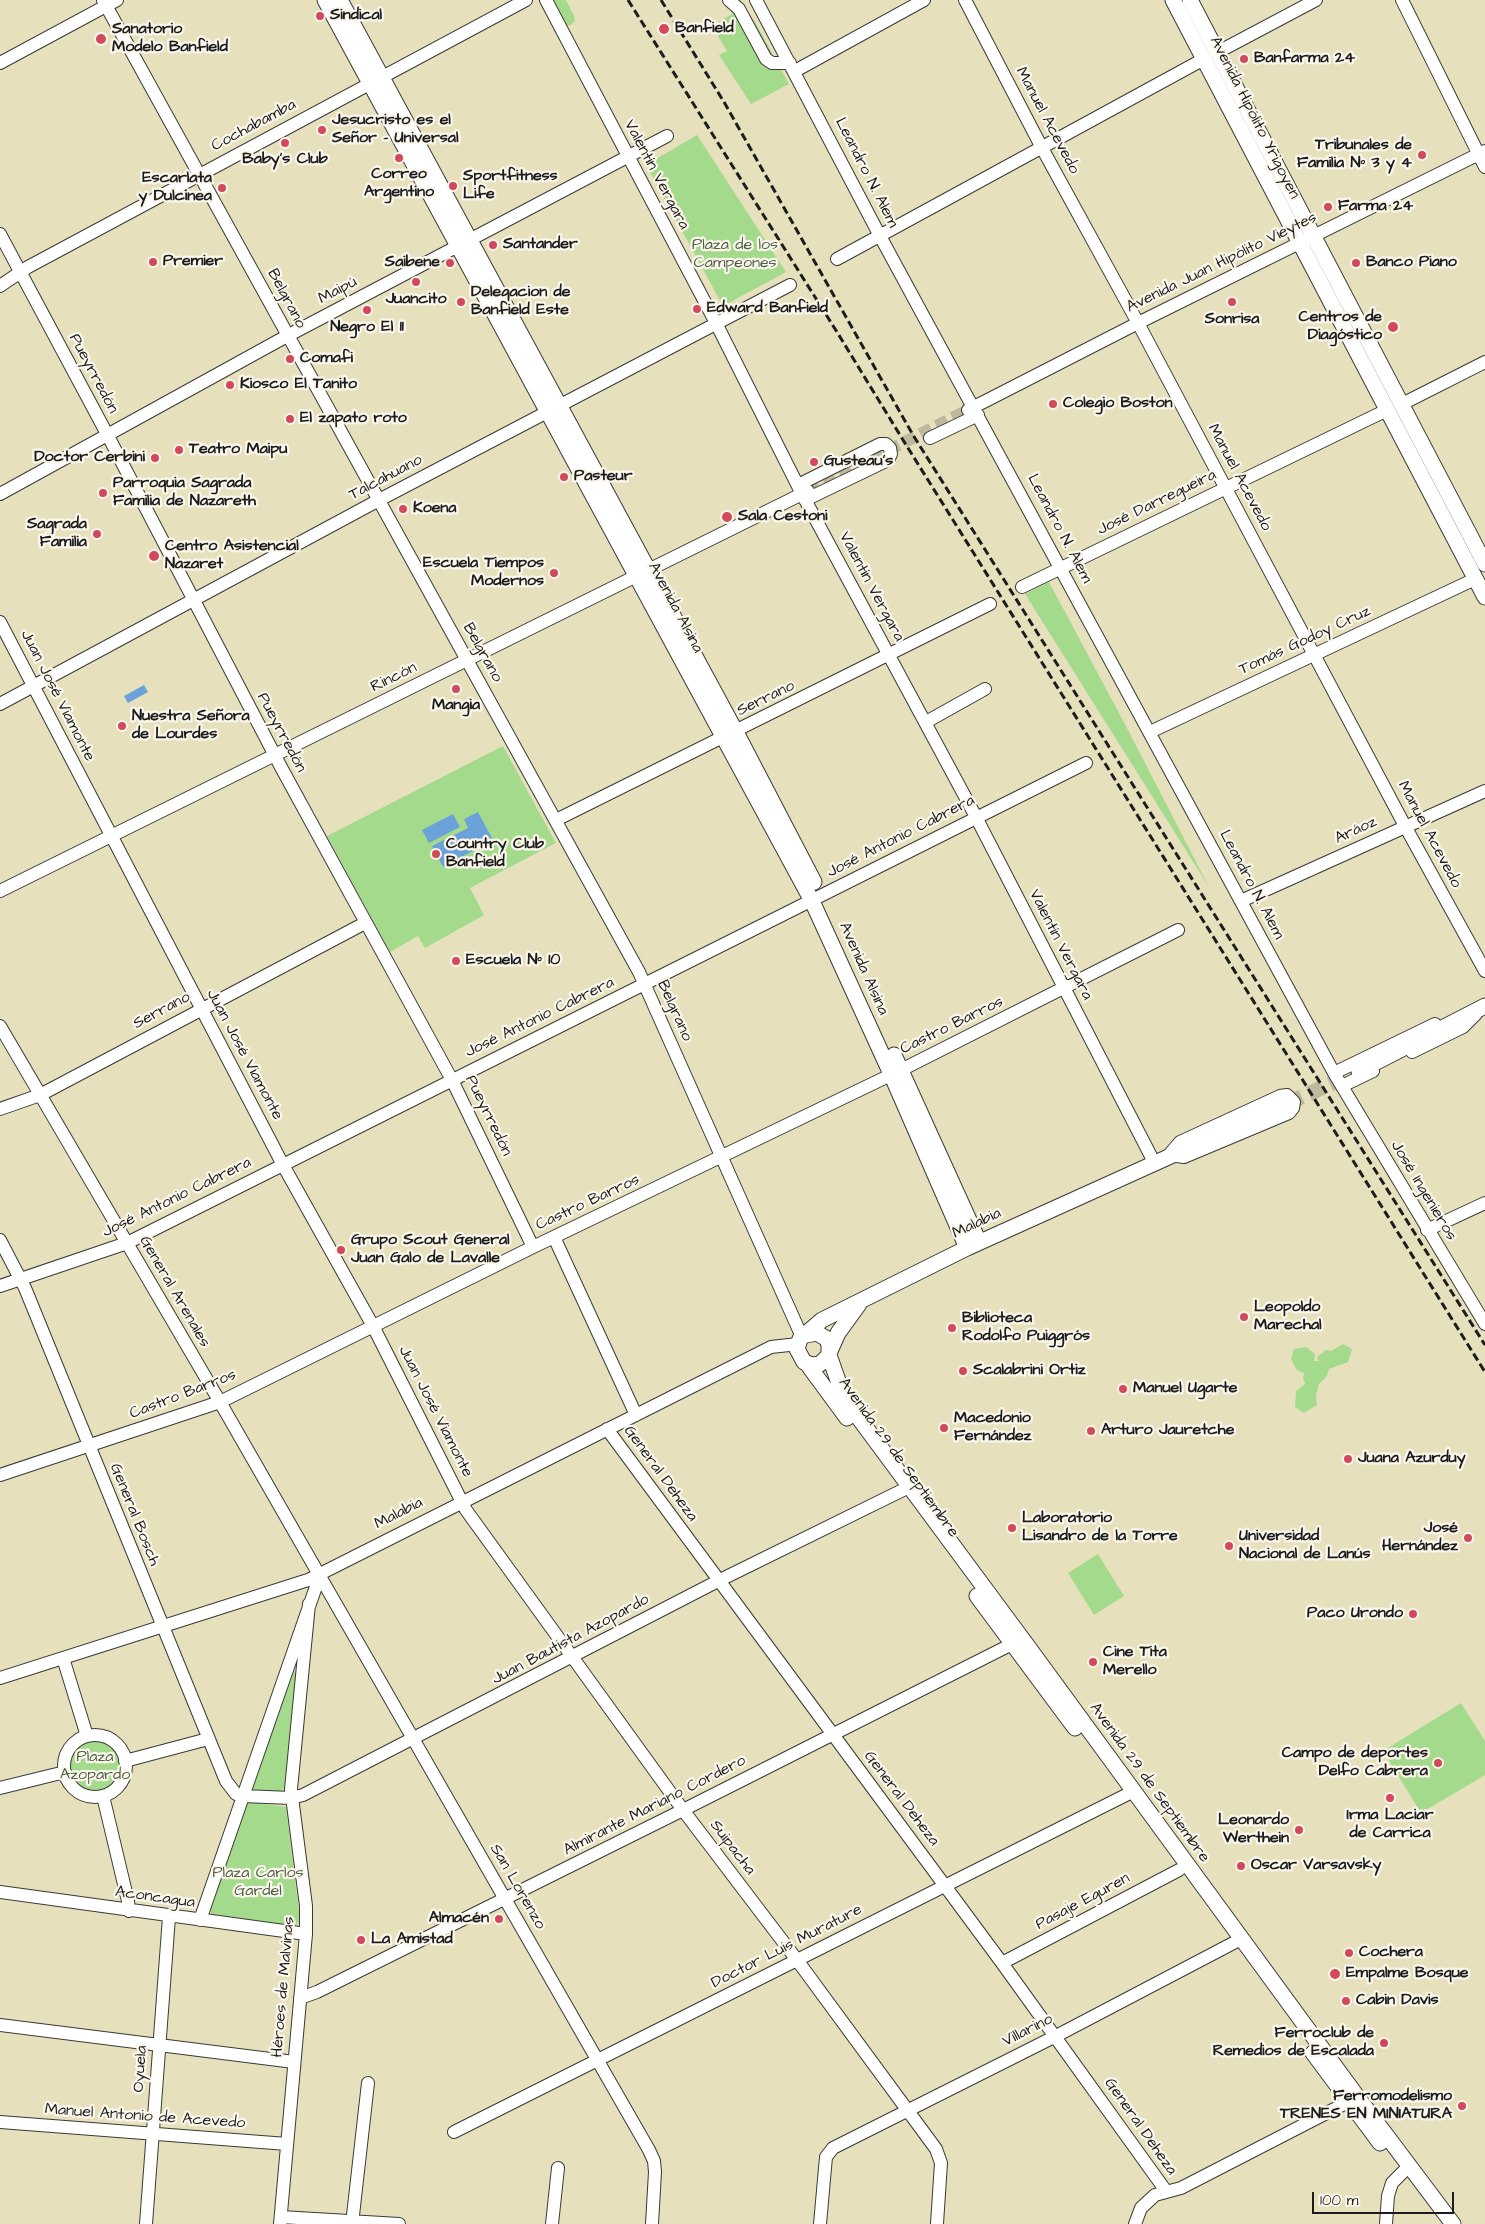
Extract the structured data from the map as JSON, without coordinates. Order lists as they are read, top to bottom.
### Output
{
  "streets": {
    "main road": [
      "Avenida Hipólito Yrigoyen",
      "Avenida Alsina",
      "Malabia",
      "Avenida 29 de Septiembre"
    ],
    "street": [
      "Manuel Acevedo",
      "Cochabamba",
      "Leandro N. Alem",
      "Valentín Vergara",
      "Avenida Juan Hipólito Vieytes",
      "Maipú",
      "Belgrano",
      "Pueyrredón",
      "Talcahuano",
      "José Darregueira",
      "Tomás Godoy Cruz",
      "Rincón",
      "Juan José Viamonte",
      "Serrano",
      "Aráoz",
      "José Antonio Cabrera",
      "Castro Barros",
      "José Ingenieros",
      "General Arenales",
      "General Deheza",
      "General Bosch",
      "Juan Bautista Azopardo",
      "Almirante Mariano Cordero",
      "Suipacha",
      "San Lorenzo",
      "Aconcagua",
      "Pasaje Eguren",
      "Doctor Luis Murature",
      "Héroes de Malvinas",
      "Villarino",
      "Oyuela",
      "Manuel Antonio de Acevedo"
    ]
  },
  "crossings": [
    ["Avenida Hipólito Yrigoyen", "Avenida Juan Hipólito Vieytes"],
    ["Avenida Hipólito Yrigoyen", "José Darregueira"],
    ["Avenida Hipólito Yrigoyen", "Tomás Godoy Cruz"],
    ["Manuel Acevedo", "Avenida Juan Hipólito Vieytes"],
    ["Manuel Acevedo", "José Darregueira"],
    ["Manuel Acevedo", "Tomás Godoy Cruz"],
    ["Manuel Acevedo", "Aráoz"],
    ["Cochabamba", "Belgrano"],
    ["Cochabamba", "Pueyrredón"],
    ["Cochabamba", "Avenida Alsina"],
    ["Leandro N. Alem", "Avenida Juan Hipólito Vieytes"],
    ["Leandro N. Alem", "José Darregueira"],
    ["Leandro N. Alem", "Tomás Godoy Cruz"],
    ["Leandro N. Alem", "Aráoz"],
    ["Leandro N. Alem", "José Ingenieros"],
    ["Valentín Vergara", "Maipú"],
    ["Valentín Vergara", "Talcahuano"],
    ["Valentín Vergara", "Rincón"],
    ["Valentín Vergara", "Serrano"],
    ["Valentín Vergara", "José Antonio Cabrera"],
    ["Valentín Vergara", "Castro Barros"],
    ["Valentín Vergara", "Malabia"],
    ["Maipú", "Belgrano"],
    ["Maipú", "Pueyrredón"],
    ["Maipú", "Avenida Alsina"],
    ["Belgrano", "Talcahuano"],
    ["Belgrano", "Rincón"],
    ["Belgrano", "Serrano"],
    ["Belgrano", "José Antonio Cabrera"],
    ["Belgrano", "Castro Barros"],
    ["Belgrano", "Malabia"],
    ["Belgrano", "Avenida 29 de Septiembre"],
    ["Pueyrredón", "Talcahuano"],
    ["Pueyrredón", "Rincón"],
    ["Pueyrredón", "Serrano"],
    ["Pueyrredón", "José Antonio Cabrera"],
    ["Pueyrredón", "Castro Barros"],
    ["Talcahuano", "Avenida Alsina"],
    ["Talcahuano", "Juan José Viamonte"],
    ["Avenida Alsina", "Rincón"],
    ["Avenida Alsina", "Serrano"],
    ["Avenida Alsina", "José Antonio Cabrera"],
    ["Avenida Alsina", "Castro Barros"],
    ["Avenida Alsina", "Malabia"],
    ["Rincón", "Juan José Viamonte"],
    ["Juan José Viamonte", "Serrano"],
    ["Juan José Viamonte", "José Antonio Cabrera"],
    ["Juan José Viamonte", "Castro Barros"],
    ["Juan José Viamonte", "Malabia"],
    ["Juan José Viamonte", "Suipacha"],
    ["Serrano", "General Arenales"],
    ["José Antonio Cabrera", "General Arenales"],
    ["José Antonio Cabrera", "General Bosch"],
    ["Castro Barros", "General Arenales"],
    ["Castro Barros", "General Bosch"],
    ["Malabia", "General Arenales"],
    ["Malabia", "Avenida 29 de Septiembre"],
    ["Malabia", "General Deheza"],
    ["Malabia", "General Bosch"],
    ["Malabia", "Suipacha"],
    ["Malabia", "San Lorenzo"],
    ["Malabia", "Héroes de Malvinas"],
    ["General Arenales", "San Lorenzo"],
    ["General Arenales", "Héroes de Malvinas"],
    ["Avenida 29 de Septiembre", "Juan Bautista Azopardo"],
    ["Avenida 29 de Septiembre", "Almirante Mariano Cordero"],
    ["Avenida 29 de Septiembre", "Pasaje Eguren"],
    ["Avenida 29 de Septiembre", "Doctor Luis Murature"],
    ["Avenida 29 de Septiembre", "Villarino"],
    ["General Deheza", "Juan Bautista Azopardo"],
    ["General Deheza", "Almirante Mariano Cordero"],
    ["General Deheza", "Pasaje Eguren"],
    ["General Deheza", "Doctor Luis Murature"],
    ["General Deheza", "Villarino"],
    ["General Bosch", "Juan Bautista Azopardo"],
    ["General Bosch", "Héroes de Malvinas"],
    ["Juan Bautista Azopardo", "Suipacha"],
    ["Juan Bautista Azopardo", "San Lorenzo"],
    ["Juan Bautista Azopardo", "Héroes de Malvinas"],
    ["Almirante Mariano Cordero", "Suipacha"],
    ["Almirante Mariano Cordero", "San Lorenzo"],
    ["Almirante Mariano Cordero", "Héroes de Malvinas"],
    ["Suipacha", "Doctor Luis Murature"],
    ["Suipacha", "Villarino"],
    ["San Lorenzo", "Doctor Luis Murature"],
    ["San Lorenzo", "Héroes de Malvinas"],
    ["Aconcagua", "Héroes de Malvinas"],
    ["Aconcagua", "Oyuela"],
    ["Héroes de Malvinas", "Manuel Antonio de Acevedo"],
    ["Oyuela", "Manuel Antonio de Acevedo"]
  ],
  "parks": ["Plaza de los Campeones", "Plaza Azopardo", "Plaza Carlos Gardel"],
  "places": [
    "Sindical",
    "Banfield",
    "Sanatorio Modelo Banfield",
    "Banfarma 24",
    "Jesucristo es el Señor - Universal",
    "Baby's Club",
    "Tribunales de Familia Nº 3 y 4",
    "Correo Argentino",
    "Sportfitness Life",
    "Escarlata y Dulcinea",
    "Farma 24",
    "Santander",
    "Premier",
    "Saibene",
    "Banco Piano",
    "Juancito",
    "Delegacion de Banfield Este",
    "Sonrisa",
    "Edward Banfield",
    "Negro El 11",
    "Centros de Diagóstico",
    "Comafi",
    "Kiosco El Tanito",
    "Colegio Boston",
    "El zapato roto",
    "Teatro Maipu",
    "Doctor Cerbini",
    "Gusteau's",
    "Pasteur",
    "Parroquia Sagrada Familia de Nazareth",
    "Koena",
    "Sala Cestoni",
    "Sagrada Familia",
    "Centro Asistencial Nazaret",
    "Escuela Tiempos Modernos",
    "Mangia",
    "Nuestra Señora de Lourdes",
    "Country Club Banfield",
    "Escuela Nº 10",
    "Grupo Scout General Juan Galo de Lavalle",
    "Leopoldo Marechal",
    "Biblioteca Rodolfo Puiggrós",
    "Scalabrini Ortiz",
    "Manuel Ugarte",
    "Macedonio Fernández",
    "Arturo Jauretche",
    "Juana Azurduy",
    "Laboratorio Lisandro de la Torre",
    "José Hernández",
    "Universidad Nacional de Lanús",
    "Paco Urondo",
    "Cine Tita Merello",
    "Campo de deportes Delfo Cabrera",
    "Irma Laciar de Carrica",
    "Leonardo Werthein",
    "Oscar Varsavsky",
    "Almacén",
    "La Amistad",
    "Cochera",
    "Empalme Bosque",
    "Cabin Davis",
    "Ferroclub de Remedios de Escalada",
    "Ferromodelismo TRENES EN MINIATURA"
  ],
  "scale_bar": "100 m"
}
